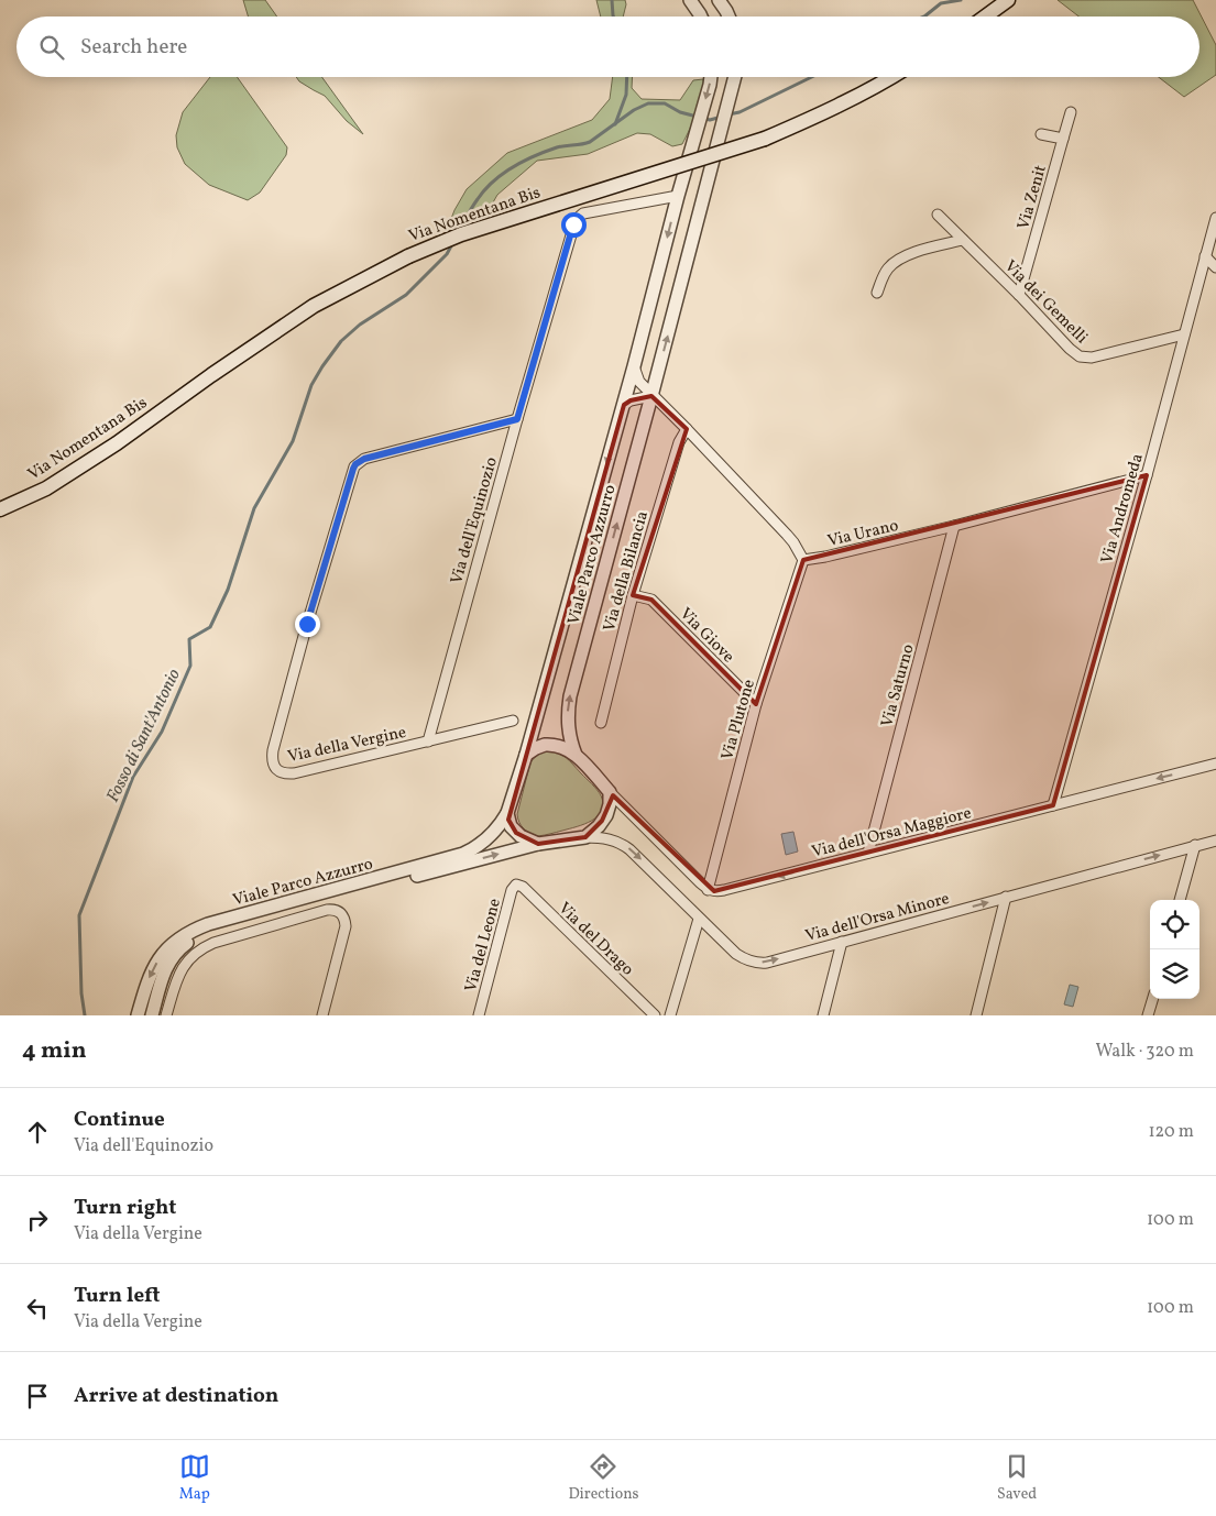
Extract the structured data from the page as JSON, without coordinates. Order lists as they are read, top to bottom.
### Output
{
  "streets": {
    "main road": ["Via Nomentana Bis"],
    "street": [
      "Via Zenit",
      "Via dei Gemelli",
      "Via Andromeda",
      "Via dell'Equinozio",
      "Via Urano",
      "Viale Parco Azzurro",
      "Via della Bilancia",
      "Via Giove",
      "Via Saturno",
      "Via Plutone",
      "Via della Vergine",
      "Via dell'Orsa Maggiore",
      "Via dell'Orsa Minore",
      "Via del Drago",
      "Via del Leone"
    ]
  },
  "crossings": [
    ["Via Zenit", "Via dei Gemelli"],
    ["Via dei Gemelli", "Via Andromeda"],
    ["Via Andromeda", "Via Urano"],
    ["Via Andromeda", "Via dell'Orsa Maggiore"],
    ["Via dell'Equinozio", "Viale Parco Azzurro"],
    ["Via dell'Equinozio", "Via della Vergine"],
    ["Via Urano", "Via Saturno"],
    ["Via Urano", "Via Plutone"],
    ["Viale Parco Azzurro", "Via dell'Orsa Minore"],
    ["Via della Bilancia", "Via Giove"],
    ["Via Giove", "Via Plutone"],
    ["Via Saturno", "Via dell'Orsa Maggiore"],
    ["Via Plutone", "Via dell'Orsa Maggiore"],
    ["Via del Drago", "Via del Leone"]
  ],
  "one_way": ["Via dell'Orsa Maggiore", "Via dell'Orsa Minore"],
  "water": ["Fosso di Sant'Antonio"],
  "page": {
    "search": "Search here",
    "heading": ["4 min", "Walk · 320 m"],
    "list": [
      ["Continue", "Via dell'Equinozio", "120 m"],
      ["Turn right", "Via della Vergine", "100 m"],
      ["Turn left", "Via della Vergine", "100 m"],
      "Arrive at destination"
    ],
    "nav": ["Map", "Directions", "Saved"]
  }
}
